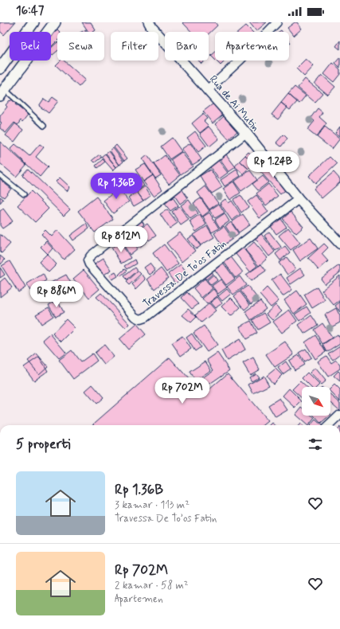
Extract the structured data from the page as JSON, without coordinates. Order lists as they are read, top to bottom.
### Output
{
  "streets": {
    "street": ["Rua de Ai Mutin", "Travessa De To’os Fatin"]
  },
  "crossings": [
    ["Rua de Ai Mutin", "Travessa De To’os Fatin"]
  ],
  "north": "bottom right",
  "page": {
    "status": "16:47",
    "chip": [
      "Beli",
      "Sewa",
      "Filter",
      "Baru",
      "Apartemen"
    ],
    "price": [
      "Rp 1.24B",
      "Rp 1.36B",
      "Rp 812M",
      "Rp 886M",
      "Rp 702M"
    ],
    "heading": "5 properti",
    "list": [
      {
        "name": "Rp 1.36B",
        "note": "3 kamar · 113 m² · Travessa De To’os Fatin"
      },
      {
        "name": "Rp 702M",
        "note": "2 kamar · 58 m² · Apartemen"
      }
    ]
  }
}
